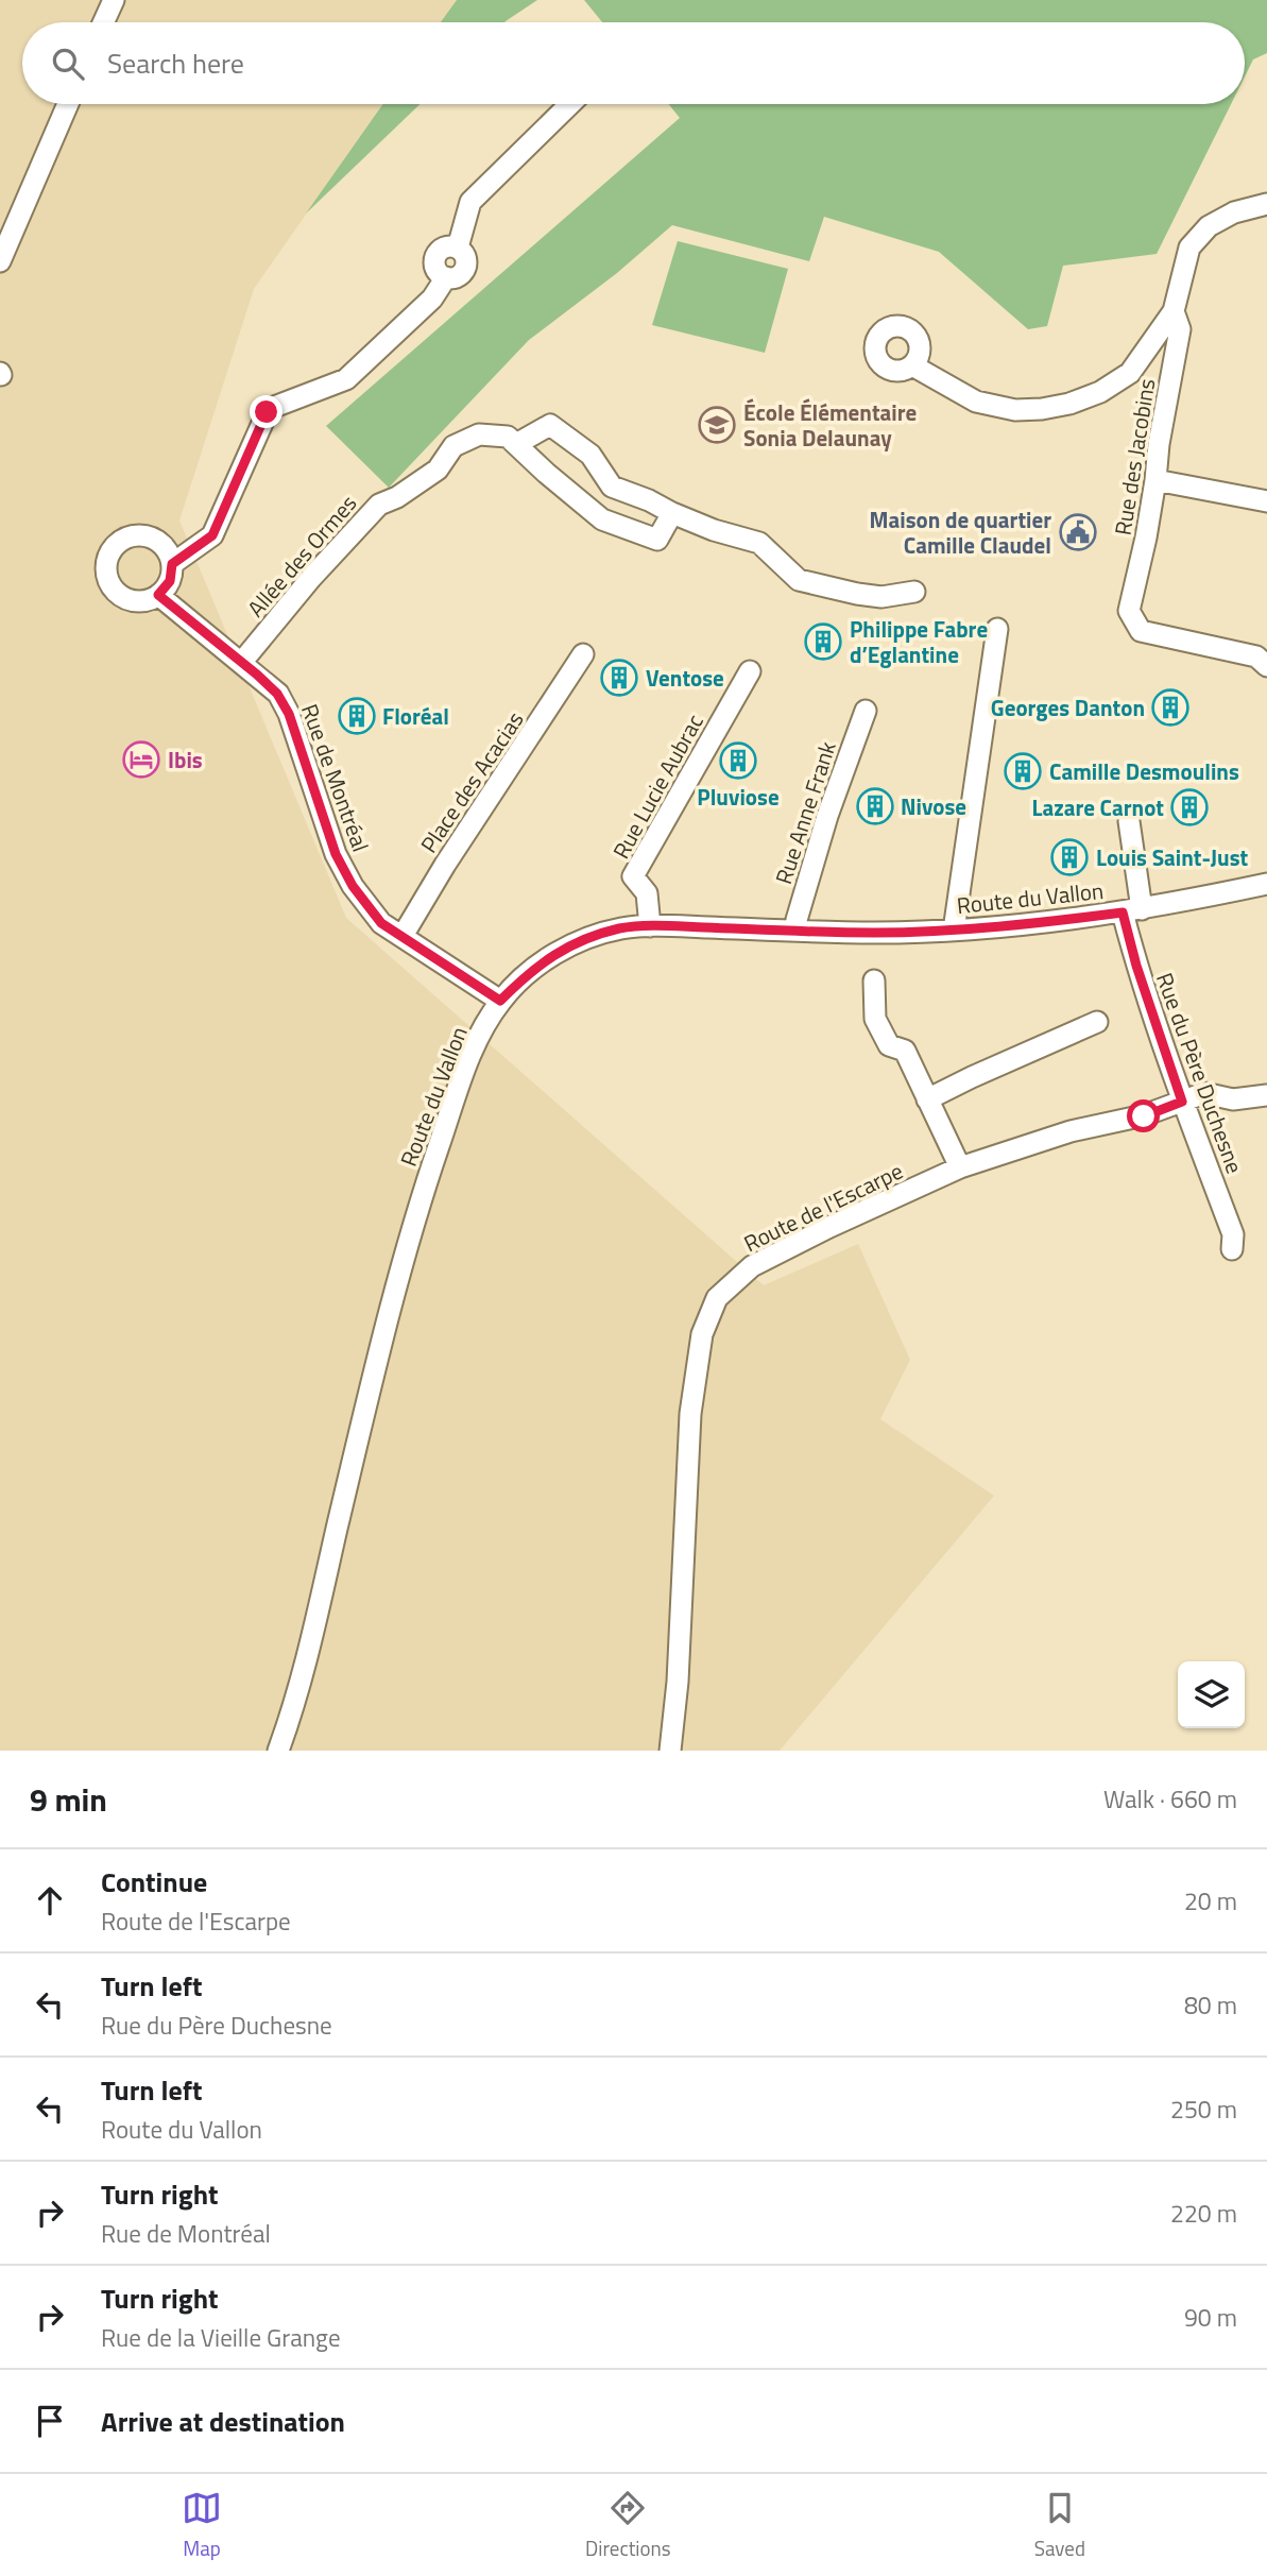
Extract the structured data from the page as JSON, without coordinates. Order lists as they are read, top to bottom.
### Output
{
  "streets": {
    "street": [
      "Rue des Jacobins",
      "Allée des Ormes",
      "Rue de Montréal",
      "Place des Acacias",
      "Rue Lucie Aubrac",
      "Rue Anne Frank",
      "Route du Vallon",
      "Rue du Père Duchesne",
      "Route de l'Escarpe"
    ]
  },
  "crossings": [
    ["Allée des Ormes", "Rue de Montréal"],
    ["Rue de Montréal", "Place des Acacias"],
    ["Rue de Montréal", "Route du Vallon"],
    ["Rue Lucie Aubrac", "Route du Vallon"],
    ["Rue Anne Frank", "Route du Vallon"],
    ["Route du Vallon", "Rue du Père Duchesne"],
    ["Rue du Père Duchesne", "Route de l'Escarpe"]
  ],
  "places": {
    "school or university": ["École Élémentaire Sonia Delaunay"],
    "public building": ["Maison de quartier Camille Claudel"],
    "building": [
      "Philippe Fabre d’Eglantine",
      "Ventose",
      "Georges Danton",
      "Floréal",
      "Pluviose",
      "Camille Desmoulins",
      "Nivose",
      "Lazare Carnot",
      "Louis Saint-Just"
    ],
    "hotel": ["Ibis"]
  },
  "page": {
    "search": "Search here",
    "heading": ["9 min", "Walk · 660 m"],
    "list": [
      ["Continue", "Route de l'Escarpe", "20 m"],
      ["Turn left", "Rue du Père Duchesne", "80 m"],
      ["Turn left", "Route du Vallon", "250 m"],
      ["Turn right", "Rue de Montréal", "220 m"],
      ["Turn right", "Rue de la Vieille Grange", "90 m"],
      "Arrive at destination"
    ],
    "nav": ["Map", "Directions", "Saved"]
  }
}
